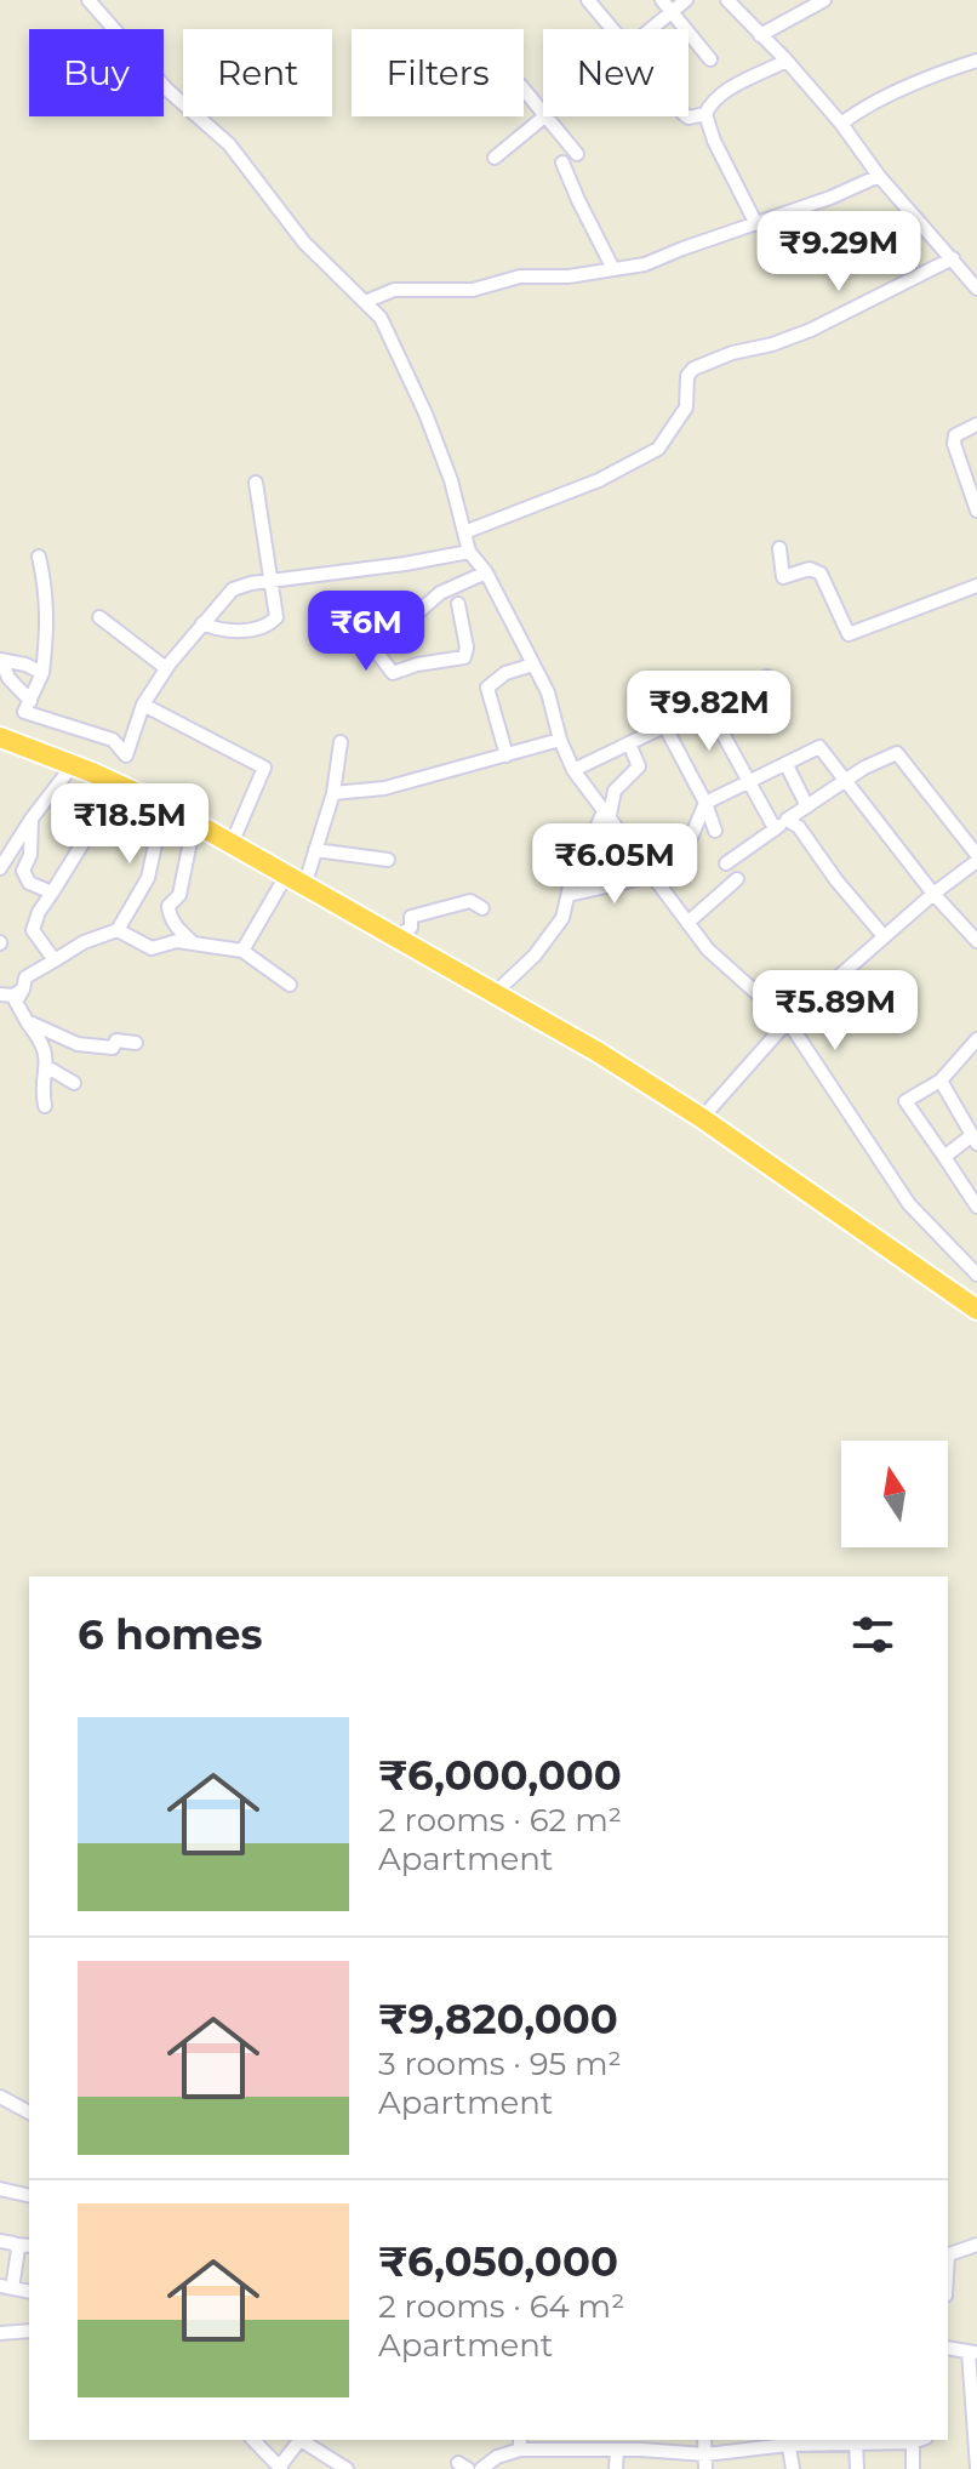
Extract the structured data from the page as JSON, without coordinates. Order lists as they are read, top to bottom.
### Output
{
  "north": "top",
  "page": {
    "chip": [
      "Buy",
      "Rent",
      "Filters",
      "New"
    ],
    "price": [
      "₹9.29M",
      "₹6M",
      "₹9.82M",
      "₹18.5M",
      "₹6.05M",
      "₹5.89M"
    ],
    "heading": "6 homes",
    "list": [
      {
        "name": "₹6,000,000",
        "note": "2 rooms · 62 m² · Apartment"
      },
      {
        "name": "₹9,820,000",
        "note": "3 rooms · 95 m² · Apartment"
      },
      {
        "name": "₹6,050,000",
        "note": "2 rooms · 64 m² · Apartment"
      }
    ]
  }
}
